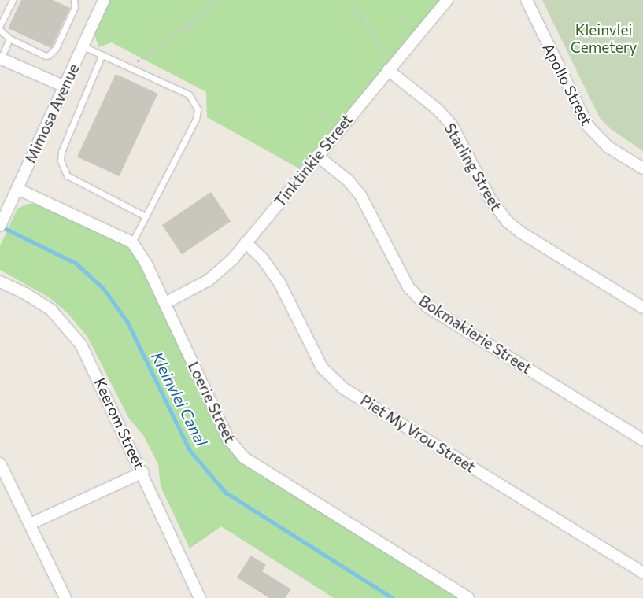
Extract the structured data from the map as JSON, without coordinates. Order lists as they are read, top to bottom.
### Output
{
  "streets": {
    "street": [
      "Apollo Street",
      "Mimosa Avenue",
      "Tinktinkie Street",
      "Starling Street",
      "Bokmakierie Street",
      "Loerie Street",
      "Keerom Street",
      "Piet My Vrou Street"
    ]
  },
  "crossings": [
    ["Tinktinkie Street", "Starling Street"],
    ["Tinktinkie Street", "Bokmakierie Street"],
    ["Tinktinkie Street", "Loerie Street"],
    ["Tinktinkie Street", "Piet My Vrou Street"]
  ],
  "water": ["Kleinvlei Canal"],
  "parks": ["Kleinvlei Cemetery"]
}
